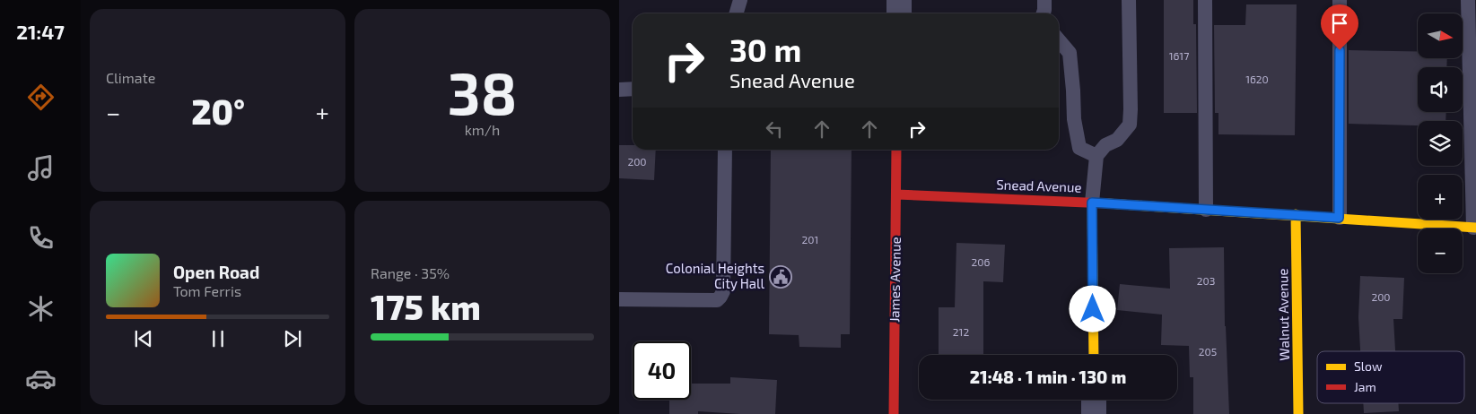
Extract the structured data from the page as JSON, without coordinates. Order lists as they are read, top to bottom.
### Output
{
  "streets": {
    "street": ["Snead Avenue", "James Avenue", "Walnut Avenue"]
  },
  "crossings": [
    ["Snead Avenue", "James Avenue"],
    ["Snead Avenue", "Walnut Avenue"]
  ],
  "places": {
    "public building": ["Colonial Heights City Hall"]
  },
  "house_numbers": [
    "1617",
    "1620",
    "200",
    "201",
    "206",
    "203",
    "200",
    "212",
    "205"
  ],
  "legend": ["Slow", "Jam"],
  "north": "right",
  "page": {
    "tabs": "21:47",
    "tile": [
      "Climate",
      ["38", "km/h"],
      ["Range · 35%", "175 km"]
    ],
    "map_buttons": ["+", "−"],
    "turn": ["30 m", "Snead Avenue"],
    "heat": ["−", "20°", "+"],
    "song": ["Open Road", "Tom Ferris"],
    "limit": "40",
    "trip": "21:48 · 1 min · 130 m"
  }
}
